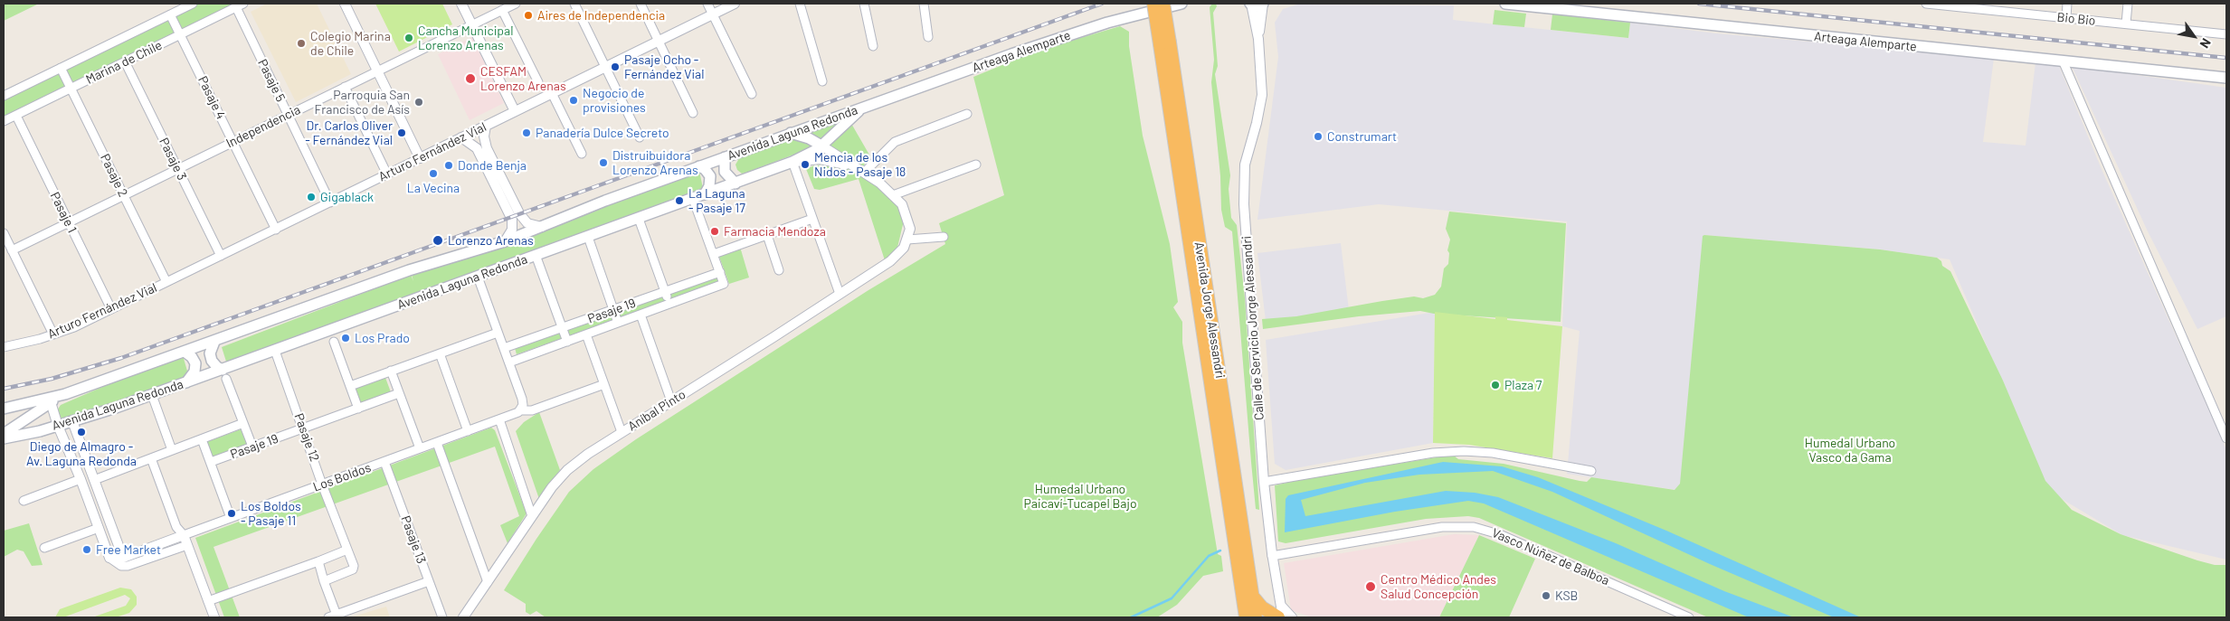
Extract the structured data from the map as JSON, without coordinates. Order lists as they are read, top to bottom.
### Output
{
  "streets": {
    "highway": ["Avenida Jorge Alessandri"],
    "main road": ["Arteaga Alemparte", "Avenida Laguna Redonda"],
    "street": [
      "Bio Bio",
      "Marina de Chile",
      "Pasaje 5",
      "Pasaje 4",
      "Independencia",
      "Arturo Fernández Vial",
      "Pasaje 3",
      "Pasaje 2",
      "Pasaje 1",
      "Pasaje 19",
      "Calle de Servicio Jorge Alessandri",
      "Aníbal Pinto",
      "Pasaje 12",
      "Los Boldos",
      "Pasaje 13",
      "Vasco Núñez de Balboa"
    ]
  },
  "crossings": [
    ["Arteaga Alemparte", "Avenida Laguna Redonda"],
    ["Marina de Chile", "Pasaje 5"],
    ["Marina de Chile", "Pasaje 4"],
    ["Marina de Chile", "Pasaje 3"],
    ["Marina de Chile", "Pasaje 2"],
    ["Marina de Chile", "Pasaje 1"],
    ["Pasaje 5", "Independencia"],
    ["Pasaje 5", "Arturo Fernández Vial"],
    ["Pasaje 4", "Independencia"],
    ["Pasaje 4", "Arturo Fernández Vial"],
    ["Independencia", "Pasaje 3"],
    ["Independencia", "Pasaje 2"],
    ["Independencia", "Pasaje 1"],
    ["Avenida Laguna Redonda", "Pasaje 12"],
    ["Arturo Fernández Vial", "Pasaje 3"],
    ["Arturo Fernández Vial", "Pasaje 2"],
    ["Arturo Fernández Vial", "Pasaje 1"],
    ["Pasaje 19", "Pasaje 12"],
    ["Calle de Servicio Jorge Alessandri", "Vasco Núñez de Balboa"],
    ["Pasaje 12", "Los Boldos"],
    ["Los Boldos", "Pasaje 13"]
  ],
  "parks": ["Humedal Urbano Vasco da Gama", "Humedal Urbano Paicaví-Tucapel Bajo"],
  "places": [
    "Aires de Independencia",
    "Cancha Municipal Lorenzo Arenas",
    "Colegio Marina de Chile",
    "Pasaje Ocho - Fernández Vial",
    "CESFAM Lorenzo Arenas",
    "Negocio de provisiones",
    "Parroquia San Francisco de Asís",
    "Dr. Carlos Oliver - Fernández Vial",
    "Panadería Dulce Secreto",
    "Construmart",
    "Distruibuidora Lorenzo Arenas",
    "Mencia de los Nidos - Pasaje 18",
    "Donde Benja",
    "La Vecina",
    "Gigablack",
    "La Laguna - Pasaje 17",
    "Farmacia Mendoza",
    "Lorenzo Arenas",
    "Los Prado",
    "Plaza 7",
    "Diego de Almagro - Av. Laguna Redonda",
    "Los Boldos - Pasaje 11",
    "Free Market",
    "Centro Médico Andes Salud Concepción",
    "KSB"
  ],
  "north": "bottom right"
}
